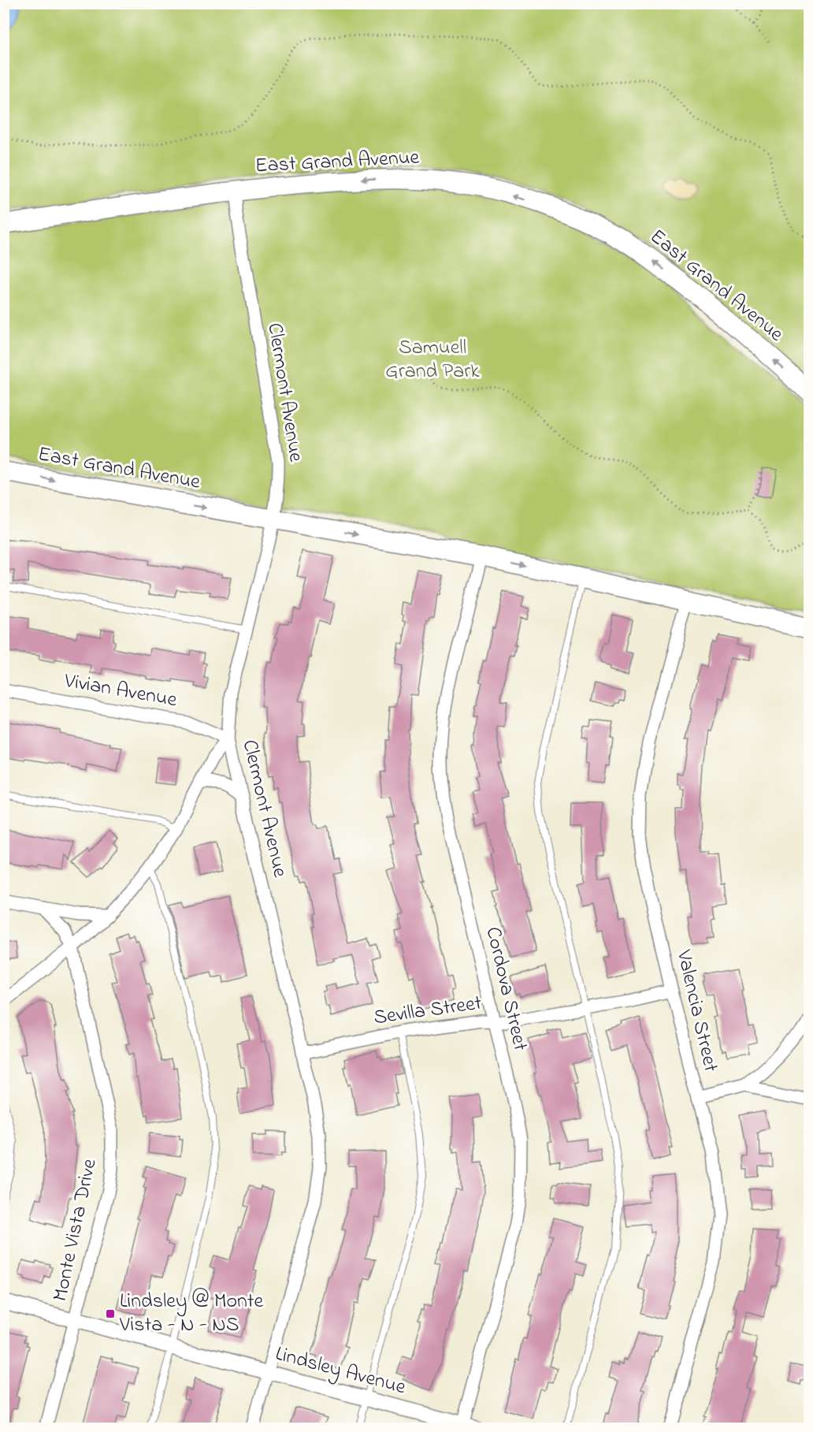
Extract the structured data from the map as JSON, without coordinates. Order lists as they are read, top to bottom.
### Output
{
  "streets": {
    "main road": ["East Grand Avenue"],
    "street": [
      "Clermont Avenue",
      "Vivian Avenue",
      "Cordova Street",
      "Sevilla Street",
      "Valencia Street",
      "Monte Vista Drive",
      "Lindsley Avenue"
    ]
  },
  "crossings": [
    ["East Grand Avenue", "Clermont Avenue"],
    ["East Grand Avenue", "Cordova Street"],
    ["East Grand Avenue", "Valencia Street"],
    ["Clermont Avenue", "Vivian Avenue"],
    ["Clermont Avenue", "Sevilla Street"],
    ["Clermont Avenue", "Lindsley Avenue"],
    ["Cordova Street", "Sevilla Street"],
    ["Cordova Street", "Lindsley Avenue"],
    ["Sevilla Street", "Valencia Street"],
    ["Monte Vista Drive", "Lindsley Avenue"]
  ],
  "parks": ["Samuell Grand Park"],
  "places": {
    "transit": ["Lindsley @ Monte Vista - N - NS"]
  }
}
